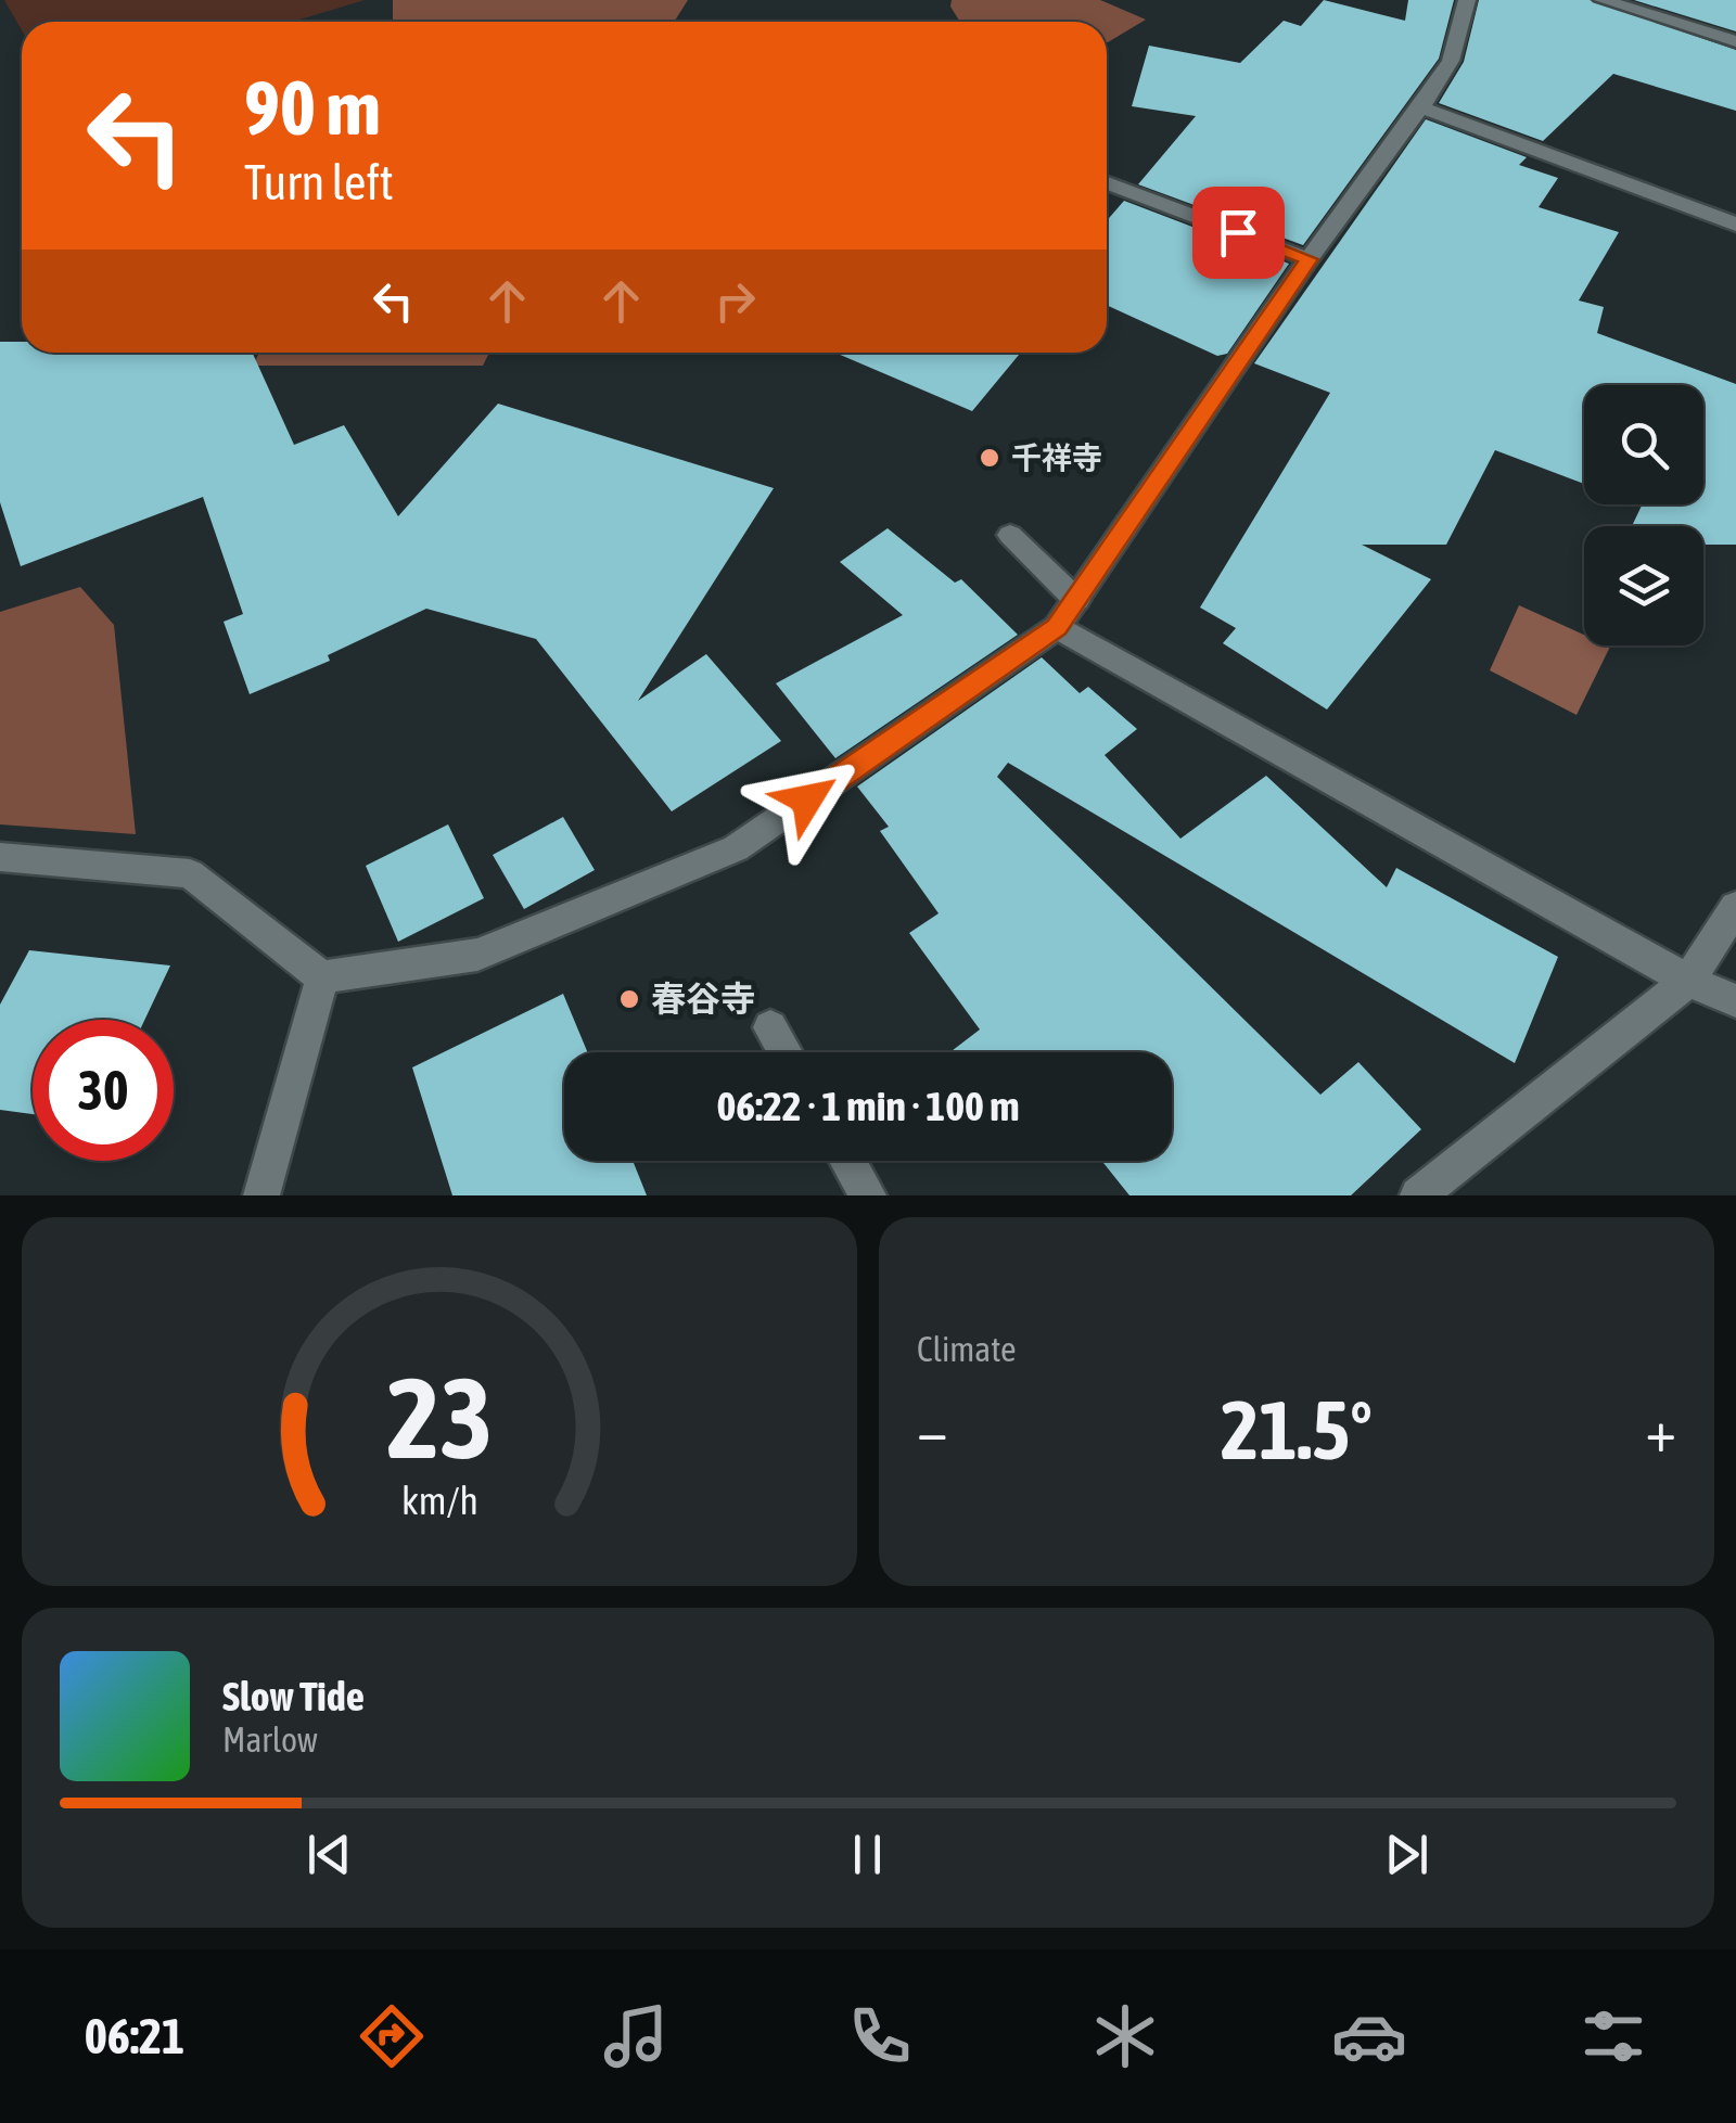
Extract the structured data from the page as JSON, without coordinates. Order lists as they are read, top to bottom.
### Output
{
  "places": ["千祥寺", "春谷寺"],
  "page": {
    "turn": ["90 m", "Turn left"],
    "limit": "30",
    "trip": "06:22 · 1 min · 100 m",
    "tile": "Climate",
    "heat": ["−", "21.5°", "+"],
    "song": ["Slow Tide", "Marlow"],
    "tabs": "06:21",
    "gauge": ["23", "km/h"]
  }
}
